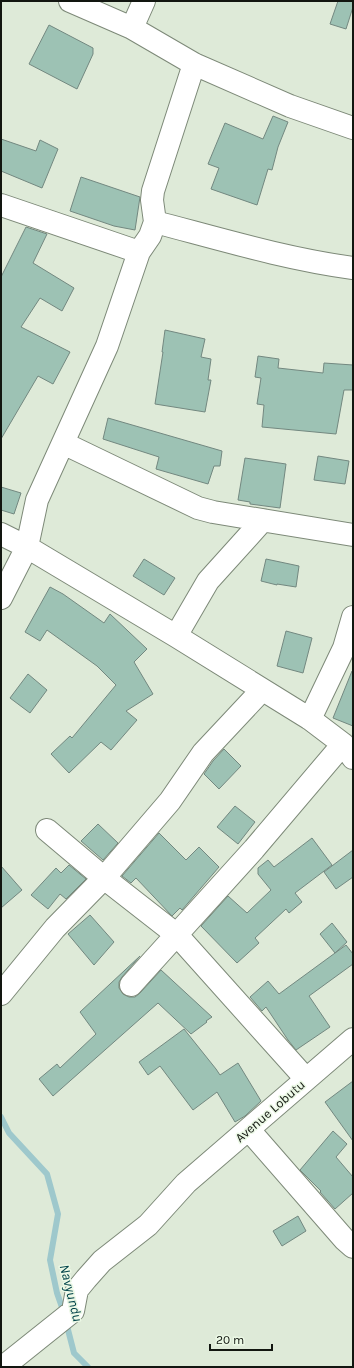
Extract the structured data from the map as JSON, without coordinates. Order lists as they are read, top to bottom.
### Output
{
  "streets": {
    "street": ["Avenue Lobutu"]
  },
  "water": ["Navyundu"],
  "scale_bar": "20 m"
}
